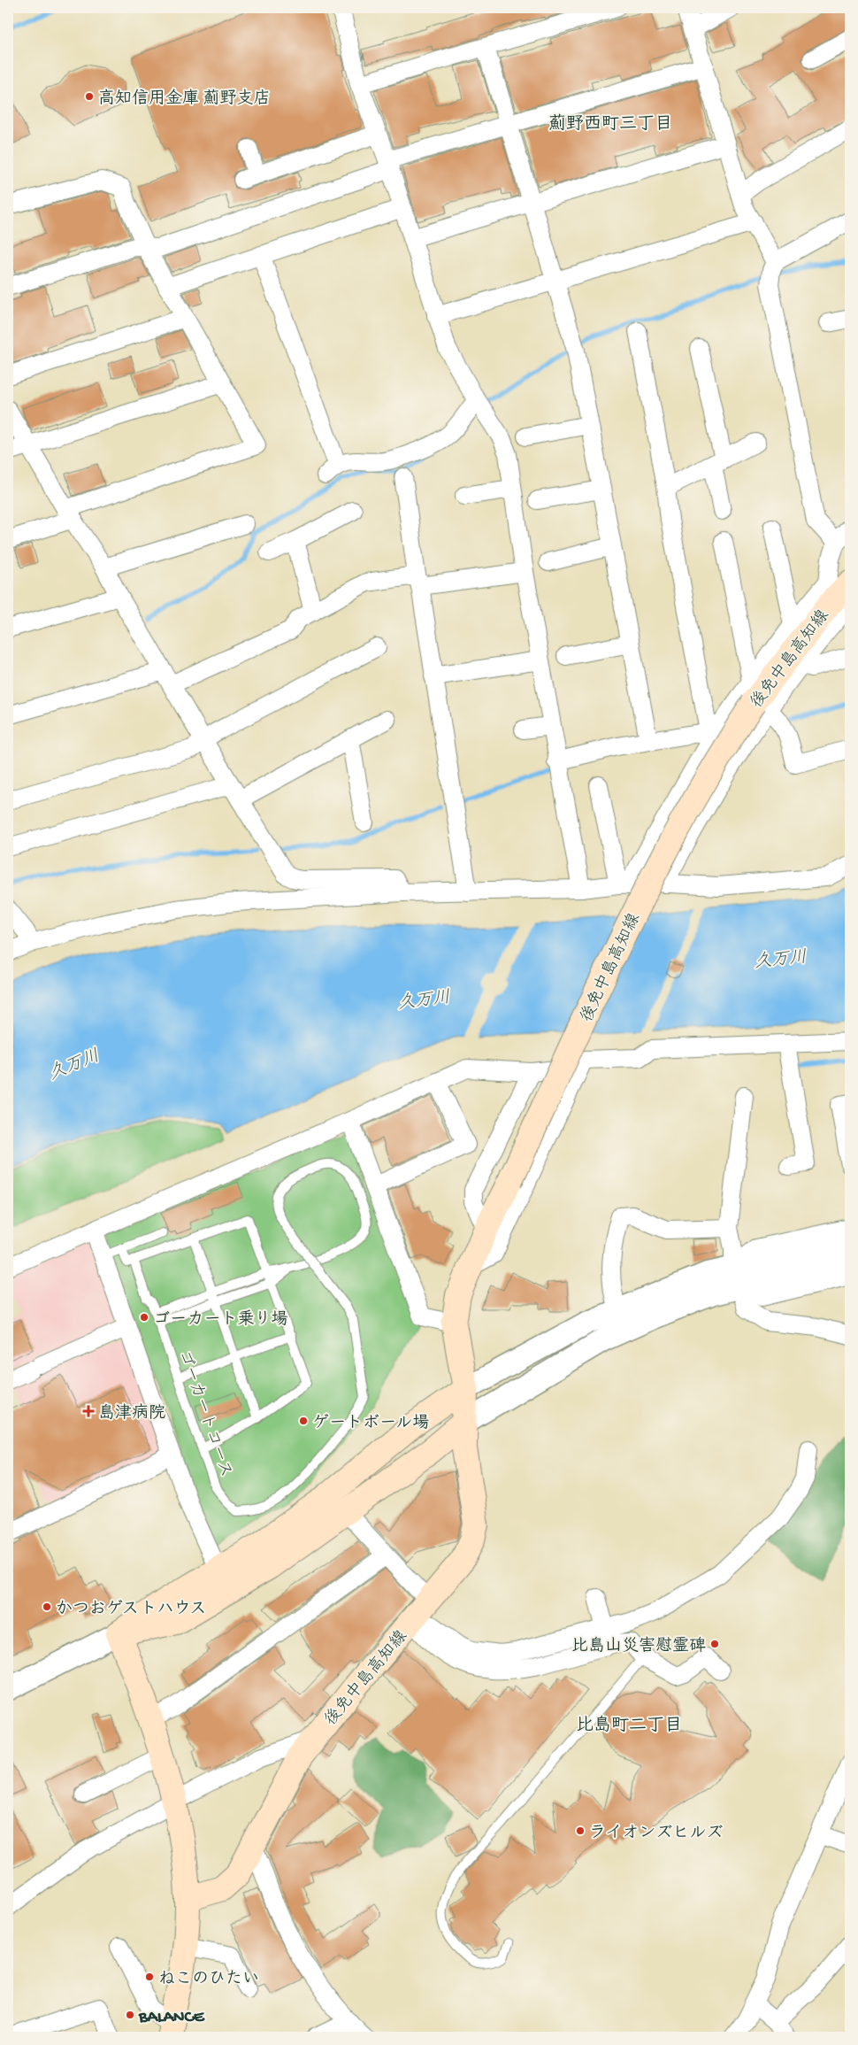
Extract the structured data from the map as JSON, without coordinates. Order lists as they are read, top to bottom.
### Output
{
  "streets": {
    "main road": ["後免中島高知線"],
    "lane": ["ゴーカートコース"]
  },
  "districts": ["薊野西町三丁目", "比島町二丁目"],
  "water": ["久万川"],
  "places": {
    "other": [
      "高知信用金庫 薊野支店",
      "ゴーカート乗り場",
      "ゲートボール場",
      "かつおゲストハウス",
      "比島山災害慰霊碑",
      "ライオンズヒルズ",
      "ねこのひたい",
      "BALANCE"
    ],
    "health": ["島津病院"]
  }
}
